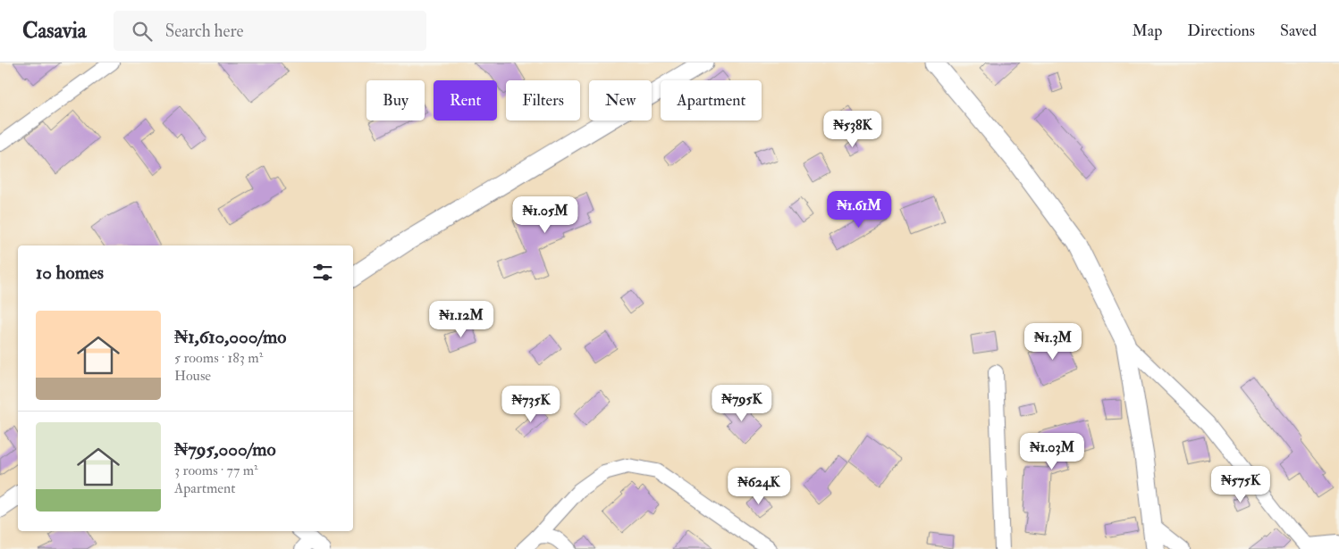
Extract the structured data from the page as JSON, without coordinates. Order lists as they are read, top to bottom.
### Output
{
  "page": {
    "header": "Casavia",
    "search": "Search here",
    "nav": ["Map", "Directions", "Saved"],
    "chip": [
      "Buy",
      "Rent",
      "Filters",
      "New",
      "Apartment"
    ],
    "price": [
      "₦538K",
      "₦1.61M",
      "₦1.05M",
      "₦1.12M",
      "₦1.3M",
      "₦795K",
      "₦735K",
      "₦1.03M",
      "₦575K",
      "₦624K"
    ],
    "heading": "10 homes",
    "list": [
      {
        "name": "₦1,610,000/mo",
        "note": "5 rooms · 183 m² · House"
      },
      {
        "name": "₦795,000/mo",
        "note": "3 rooms · 77 m² · Apartment"
      }
    ]
  }
}
